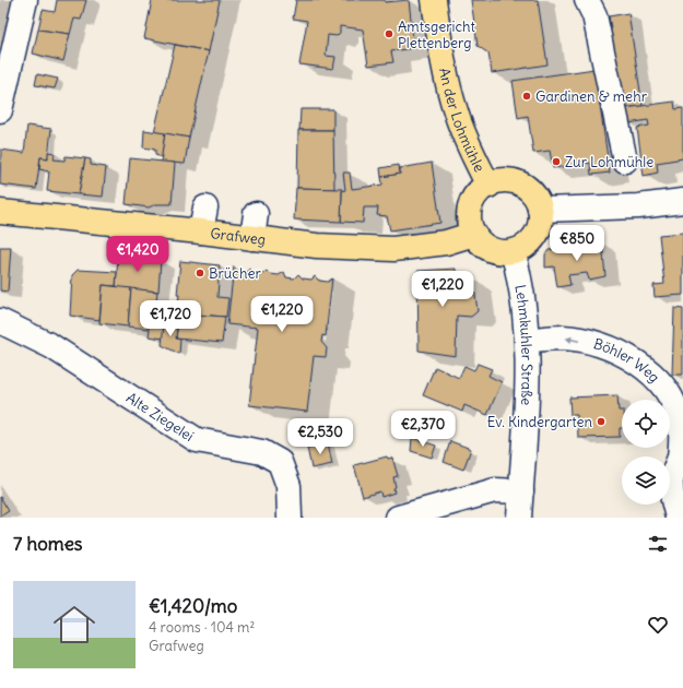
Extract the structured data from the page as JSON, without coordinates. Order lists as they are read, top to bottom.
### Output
{
  "streets": {
    "main road": ["An der Lohmühle", "Grafweg"],
    "street": ["Lehmkuhler Straße", "Böhler Weg", "Alte Ziegelei"]
  },
  "crossings": [
    ["An der Lohmühle", "Grafweg"],
    ["An der Lohmühle", "Lehmkuhler Straße"],
    ["Grafweg", "Lehmkuhler Straße"],
    ["Lehmkuhler Straße", "Böhler Weg"]
  ],
  "one_way": ["Böhler Weg"],
  "places": [
    "Amtsgericht Plettenberg",
    "Gardinen & mehr",
    "Zur Lohmühle",
    "Brücher",
    "Ev. Kindergarten"
  ],
  "page": {
    "price": [
      "€850",
      "€1,420",
      "€1,220",
      "€1,220",
      "€1,720",
      "€2,370",
      "€2,530"
    ],
    "heading": "7 homes",
    "list": [
      {
        "name": "€1,420/mo",
        "note": "4 rooms · 104 m² · Grafweg"
      }
    ]
  }
}
